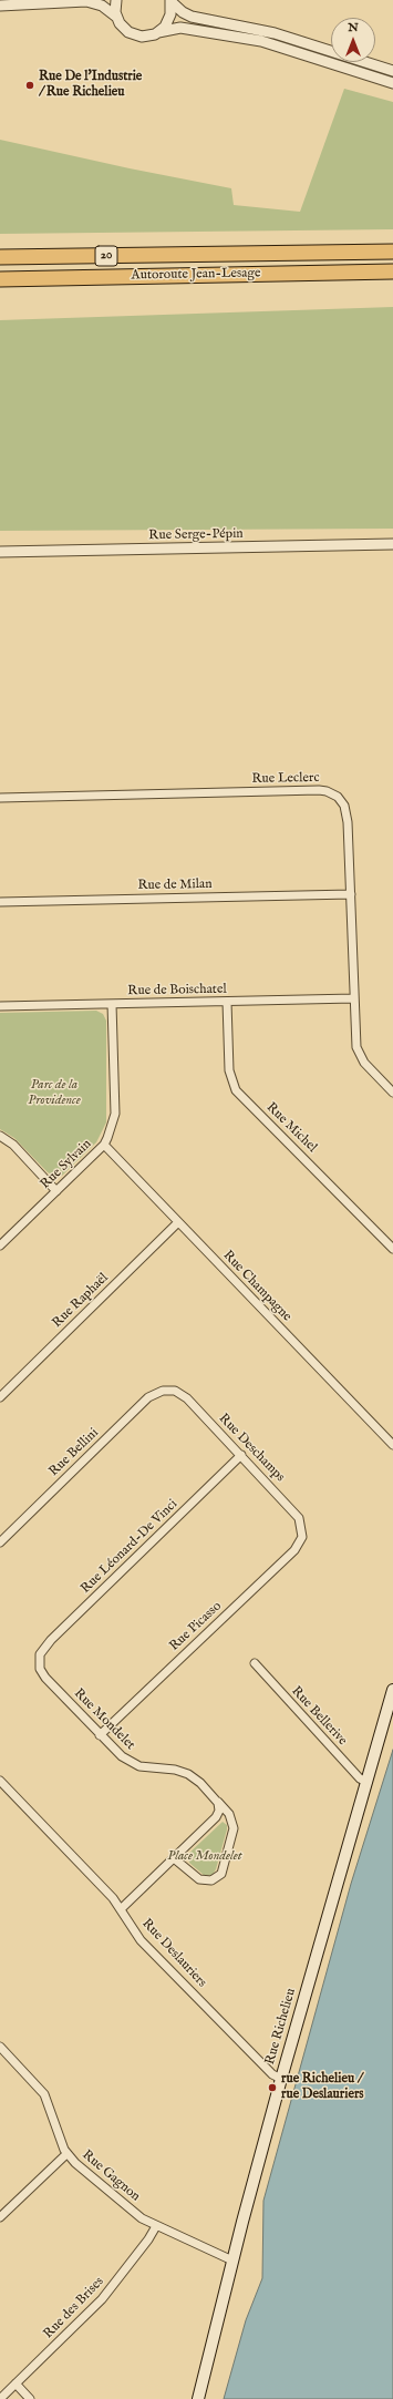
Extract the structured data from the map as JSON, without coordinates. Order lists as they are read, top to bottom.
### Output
{
  "streets": {
    "highway": ["20", "Autoroute Jean-Lesage"],
    "main road": ["Rue Richelieu"],
    "street": [
      "Rue Serge-Pépin",
      "Rue Leclerc",
      "Rue de Milan",
      "Rue de Boischatel",
      "Rue Michel",
      "Rue Sylvain",
      "Rue Champagne",
      "Rue Raphaël",
      "Rue Deschamps",
      "Rue Bellini",
      "Rue Léonard-De Vinci",
      "Rue Picasso",
      "Rue Bellerive",
      "Rue Mondelet",
      "Rue Deslauriers",
      "Rue Gagnon",
      "Rue des Brises"
    ]
  },
  "crossings": [
    ["Rue Leclerc", "Rue de Milan"],
    ["Rue Leclerc", "Rue de Boischatel"],
    ["Rue de Boischatel", "Rue Michel"],
    ["Rue de Boischatel", "Rue Sylvain"],
    ["Rue Sylvain", "Rue Champagne"],
    ["Rue Champagne", "Rue Raphaël"],
    ["Rue Deschamps", "Rue Bellini"],
    ["Rue Deschamps", "Rue Léonard-De Vinci"],
    ["Rue Deschamps", "Rue Picasso"],
    ["Rue Léonard-De Vinci", "Rue Mondelet"],
    ["Rue Picasso", "Rue Mondelet"],
    ["Rue Bellerive", "Rue Richelieu"],
    ["Rue Deslauriers", "Rue Richelieu"],
    ["Rue Richelieu", "Rue Gagnon"],
    ["Rue Gagnon", "Rue des Brises"]
  ],
  "parks": ["Parc de la Providence", "Place Mondelet"],
  "places": ["Rue De l'Industrie / Rue Richelieu", "rue Richelieu / rue Deslauriers"],
  "north": "top"
}
